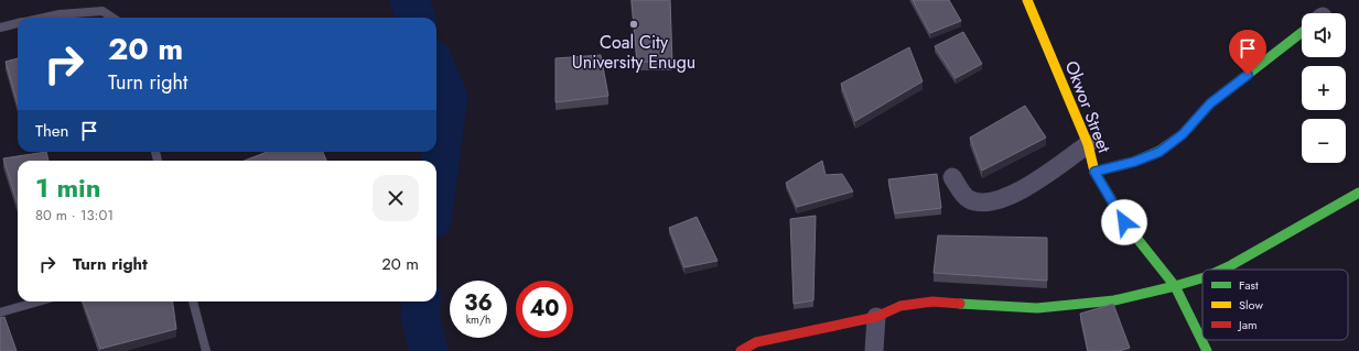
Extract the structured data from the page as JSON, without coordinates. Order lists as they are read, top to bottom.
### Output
{
  "streets": {
    "street": ["Okwor Street"]
  },
  "places": ["Coal City University Enugu"],
  "legend": ["Fast", "Slow", "Jam"],
  "page": {
    "map_buttons": ["+", "−"],
    "turn": ["20 m", "Turn right"],
    "then": "Then",
    "heading": ["1 min", "80 m · 13:01"],
    "list": [
      {
        "name": "Turn right",
        "value": "20 m"
      }
    ],
    "speed": "36 km/h",
    "limit": "40"
  }
}
